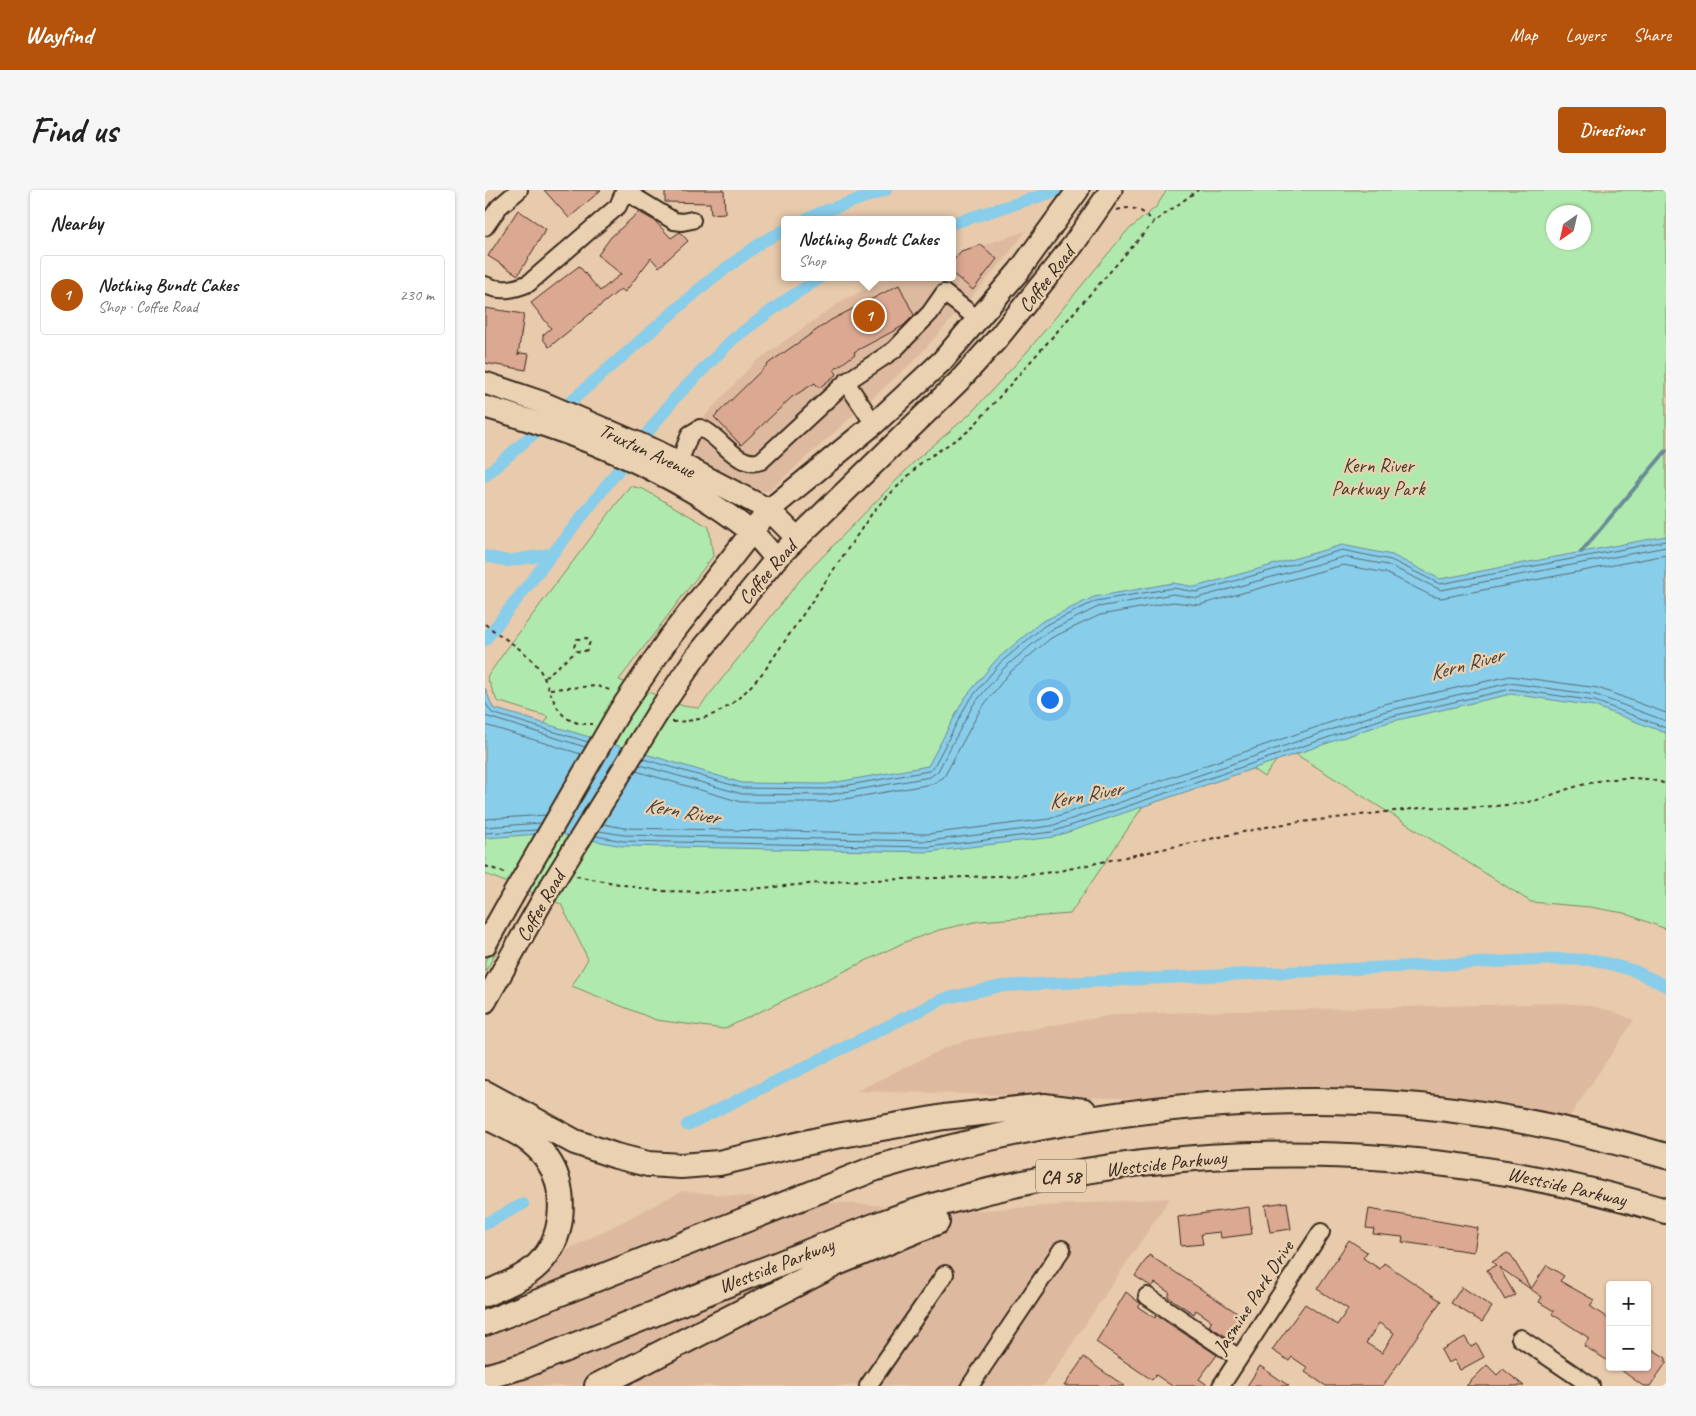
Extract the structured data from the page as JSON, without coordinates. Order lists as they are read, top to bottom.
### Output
{
  "streets": {
    "highway": ["Westside Parkway", "CA 58"],
    "main road": ["Coffee Road", "Truxtun Avenue"],
    "street": ["Jasmine Park Drive"]
  },
  "crossings": [
    ["Coffee Road", "Truxtun Avenue"]
  ],
  "water": ["Kern River"],
  "parks": ["Kern River Parkway Park"],
  "north": "bottom left",
  "page": {
    "header": "Wayfind",
    "nav": ["Map", "Layers", "Share"],
    "buttons": "Directions",
    "title": "Find us",
    "heading": "Nearby",
    "popup": ["Nothing Bundt Cakes", "Shop"],
    "list": [
      {
        "mark": "1",
        "name": "Nothing Bundt Cakes",
        "note": "Shop · Coffee Road",
        "value": "230 m"
      }
    ],
    "pins": "1",
    "map_buttons": ["+", "−"]
  }
}
